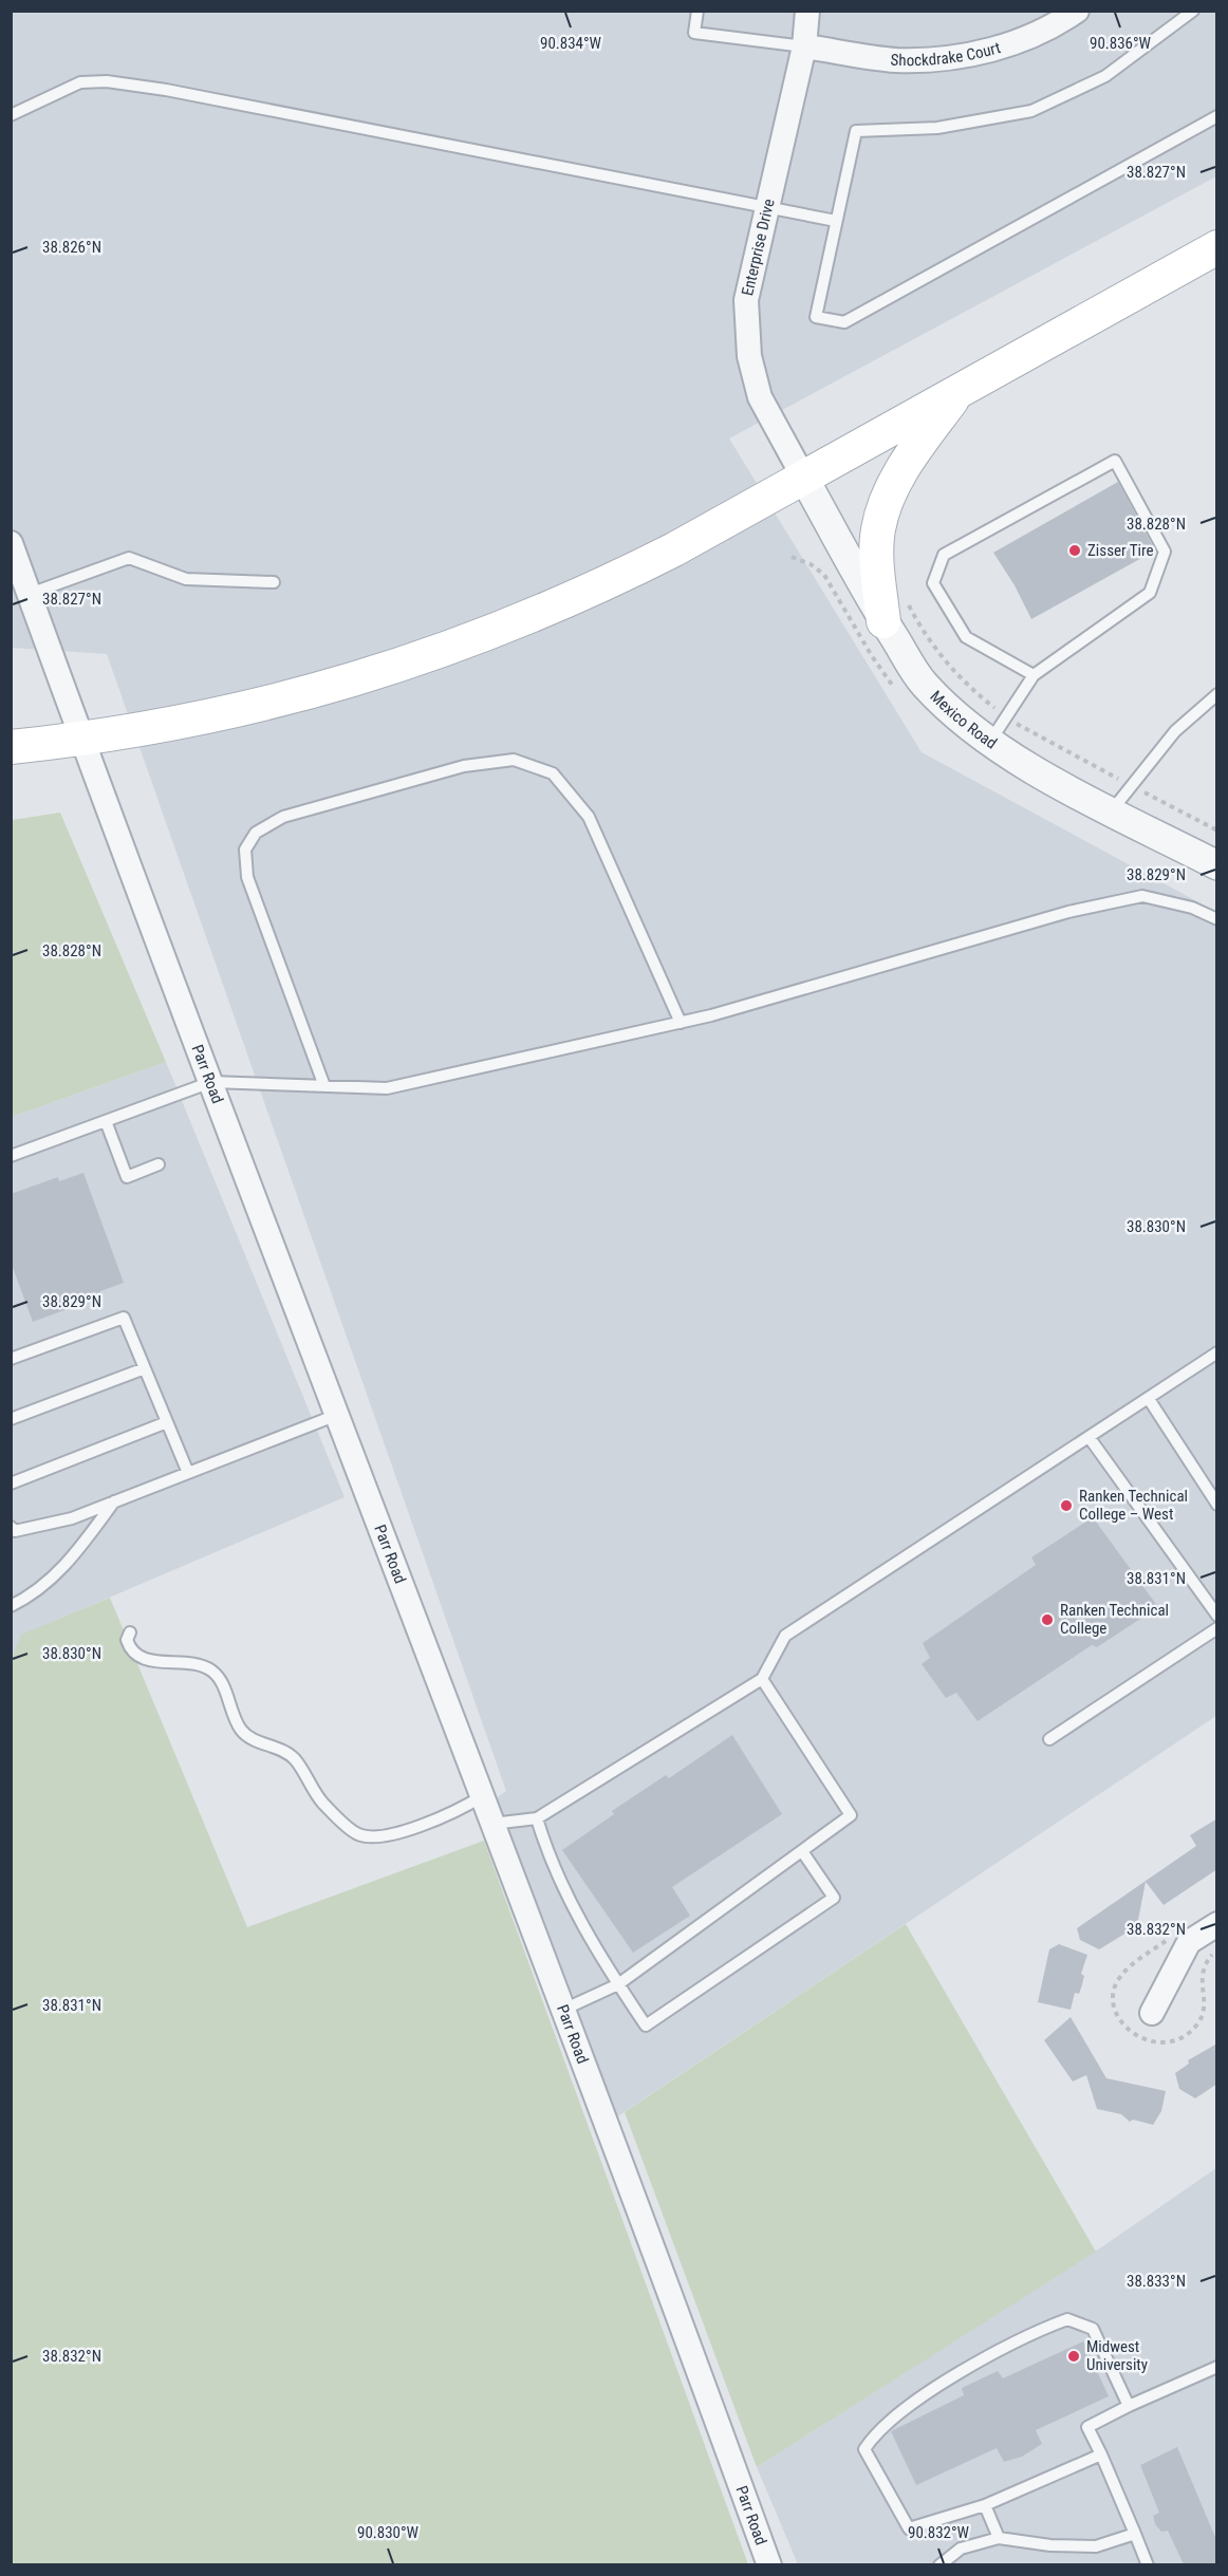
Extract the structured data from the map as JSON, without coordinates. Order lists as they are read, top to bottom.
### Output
{
  "streets": {
    "street": [
      "Shockdrake Court",
      "Enterprise Drive",
      "Mexico Road",
      "Parr Road"
    ]
  },
  "crossings": [
    ["Shockdrake Court", "Enterprise Drive"],
    ["Enterprise Drive", "Mexico Road"]
  ],
  "places": [
    "Zisser Tire",
    "Ranken Technical College – West",
    "Ranken Technical College",
    "Midwest University"
  ],
  "coordinates": [
    "90.834°W",
    "90.836°W",
    "38.827°N",
    "38.826°N",
    "38.828°N",
    "38.829°N",
    "38.830°N",
    "38.831°N",
    "38.832°N",
    "38.833°N",
    "90.830°W",
    "90.832°W"
  ]
}
